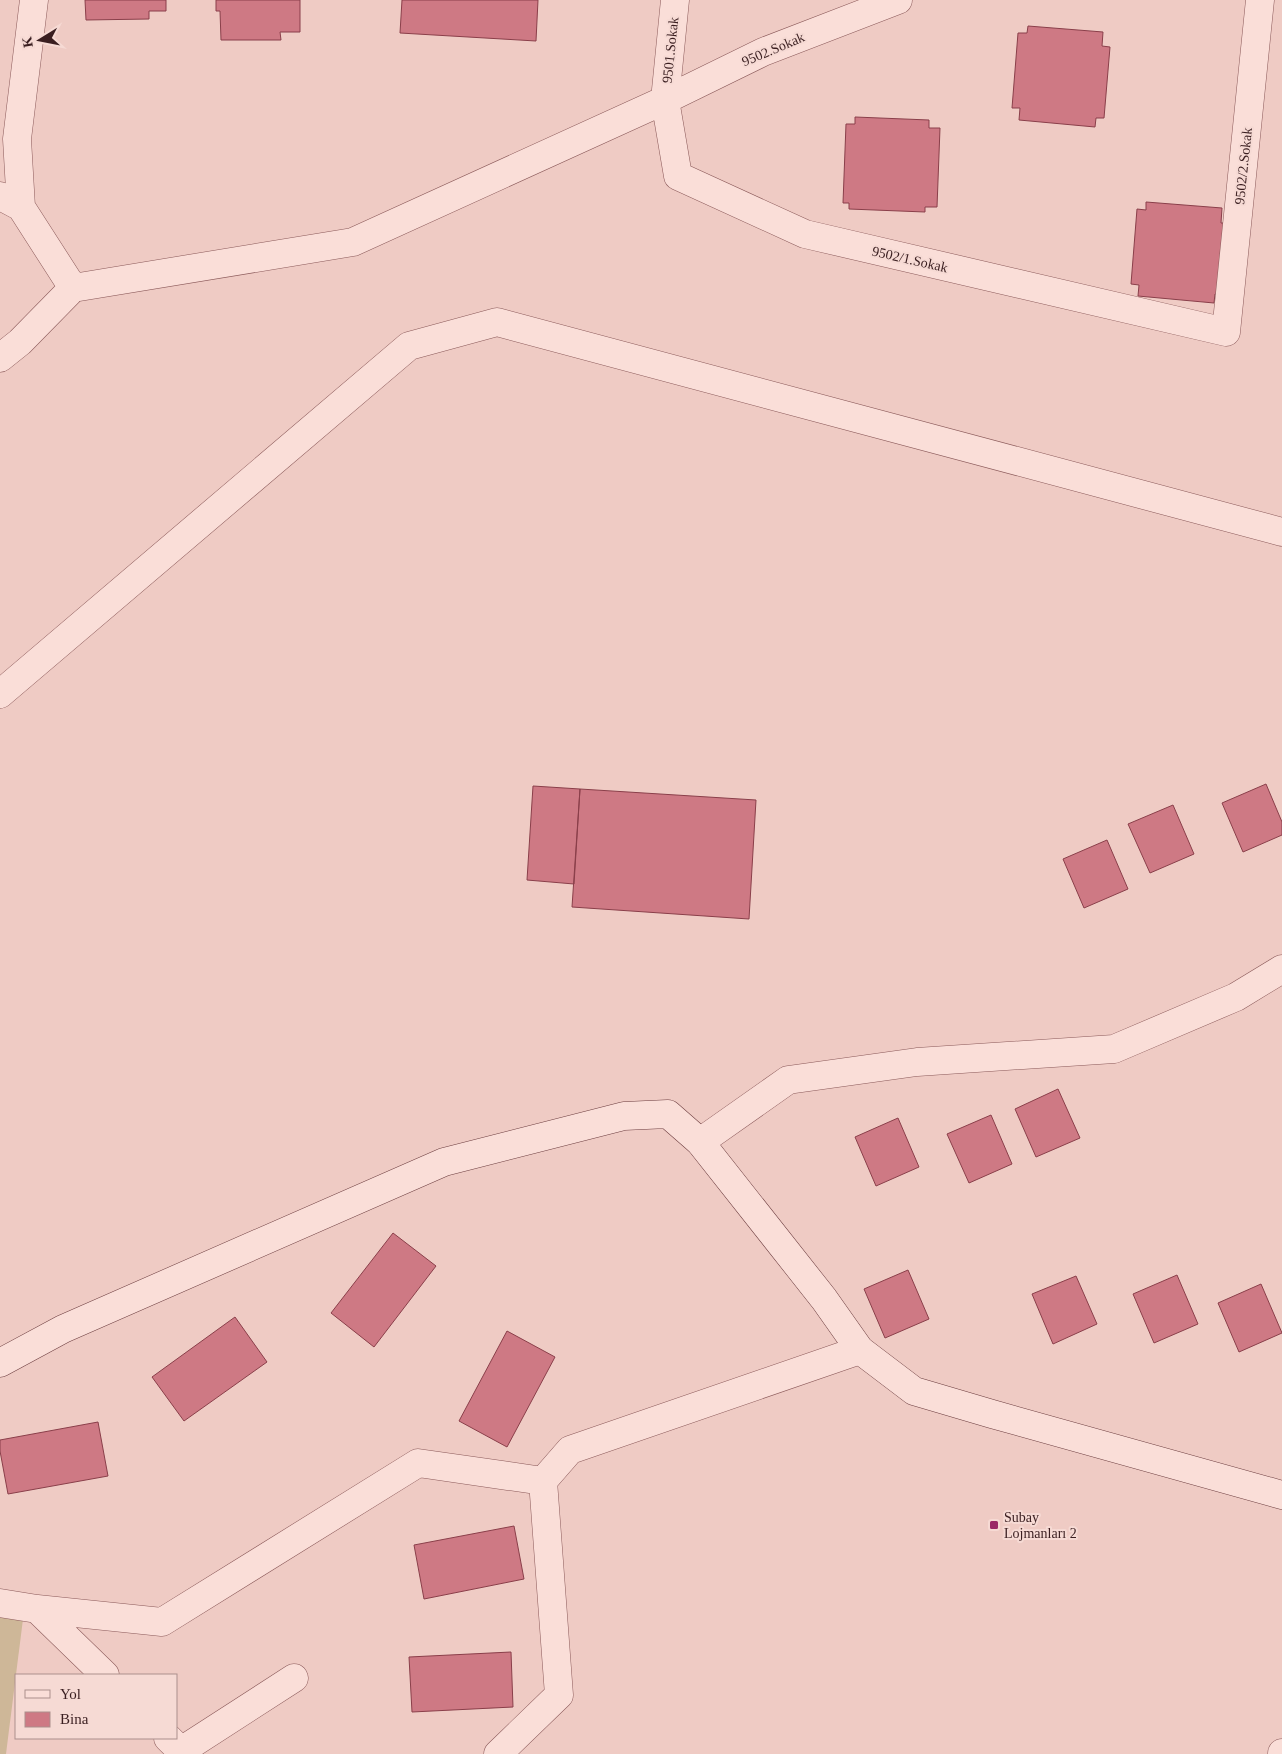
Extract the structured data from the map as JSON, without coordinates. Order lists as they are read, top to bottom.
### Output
{
  "streets": {
    "street": [
      "9502.Sokak",
      "9501.Sokak",
      "9502/2.Sokak",
      "9502/1.Sokak"
    ]
  },
  "crossings": [
    ["9502.Sokak", "9501.Sokak"],
    ["9502.Sokak", "9502/1.Sokak"],
    ["9501.Sokak", "9502/1.Sokak"],
    ["9502/2.Sokak", "9502/1.Sokak"]
  ],
  "places": {
    "transit": ["Subay Lojmanları 2"]
  },
  "legend": ["Yol", "Bina"],
  "north": "left"
}
